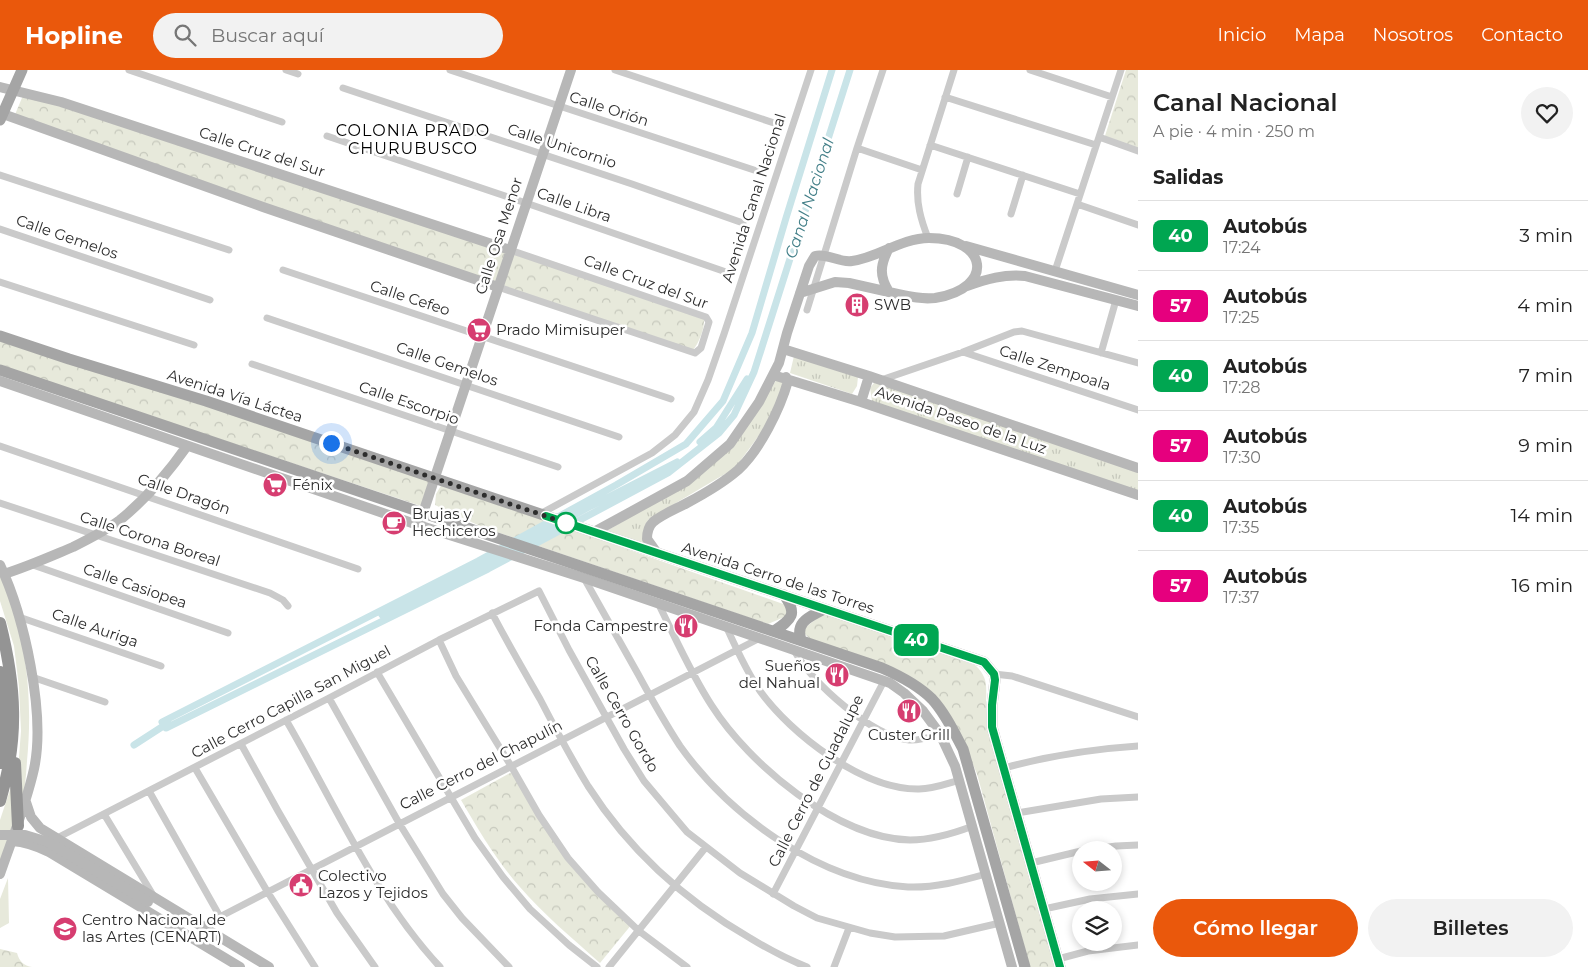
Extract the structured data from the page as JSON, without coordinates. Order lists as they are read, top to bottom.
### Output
{
  "streets": {
    "main road": ["Avenida Vía Láctea", "Avenida Cerro de las Torres"],
    "street": [
      "Calle Orión",
      "Calle Unicornio",
      "Calle Cruz del Sur",
      "Avenida Canal Nacional",
      "Calle Libra",
      "Calle Osa Menor",
      "Calle Gemelos",
      "Calle Cefeo",
      "Calle Zempoala",
      "Calle Escorpio",
      "Avenida Paseo de la Luz",
      "Calle Dragón",
      "Calle Corona Boreal",
      "Calle Casiopea",
      "Calle Auriga",
      "Calle Cerro Capilla San Miguel",
      "Calle Cerro Gordo",
      "Calle Cerro del Chapulín",
      "Calle Cerro de Guadalupe"
    ]
  },
  "crossings": [
    ["Calle Orión", "Calle Osa Menor"],
    ["Calle Unicornio", "Calle Osa Menor"],
    ["Calle Cruz del Sur", "Calle Osa Menor"],
    ["Avenida Canal Nacional", "Avenida Vía Láctea"],
    ["Avenida Canal Nacional", "Avenida Cerro de las Torres"],
    ["Calle Libra", "Calle Osa Menor"],
    ["Calle Osa Menor", "Calle Gemelos"],
    ["Calle Osa Menor", "Calle Cefeo"],
    ["Calle Osa Menor", "Avenida Vía Láctea"],
    ["Calle Osa Menor", "Calle Escorpio"],
    ["Avenida Vía Láctea", "Avenida Cerro de las Torres"],
    ["Calle Cerro Capilla San Miguel", "Calle Cerro Gordo"],
    ["Calle Cerro Gordo", "Calle Cerro del Chapulín"],
    ["Calle Cerro Gordo", "Calle Cerro de Guadalupe"]
  ],
  "districts": ["COLONIA PRADO CHURUBUSCO"],
  "water": ["Canal Nacional"],
  "places": {
    "building": ["SWB"],
    "supermarket": ["Prado Mimisuper", "Fénix"],
    "cafe": ["Brujas y Hechiceros"],
    "restaurant": ["Fonda Campestre", "Sueños del Nahual", "Custer Grill"],
    "public building": ["Colectivo Lazos y Tejidos"],
    "school or university": ["Centro Nacional de las Artes (CENART)"]
  },
  "lines": ["bus line 40"],
  "north": "left",
  "page": {
    "header": "Hopline",
    "search": "Buscar aquí",
    "nav": [
      "Inicio",
      "Mapa",
      "Nosotros",
      "Contacto"
    ],
    "on_map": "40",
    "heading": [
      ["Canal Nacional", "A pie · 4 min · 250 m"],
      "Salidas"
    ],
    "list": [
      {
        "mark": "40",
        "name": "Autobús",
        "note": "17:24",
        "value": "3 min"
      },
      {
        "mark": "57",
        "name": "Autobús",
        "note": "17:25",
        "value": "4 min"
      },
      {
        "mark": "40",
        "name": "Autobús",
        "note": "17:28",
        "value": "7 min"
      },
      {
        "mark": "57",
        "name": "Autobús",
        "note": "17:30",
        "value": "9 min"
      },
      {
        "mark": "40",
        "name": "Autobús",
        "note": "17:35",
        "value": "14 min"
      },
      {
        "mark": "57",
        "name": "Autobús",
        "note": "17:37",
        "value": "16 min"
      }
    ],
    "buttons": ["Cómo llegar", "Billetes"]
  }
}
